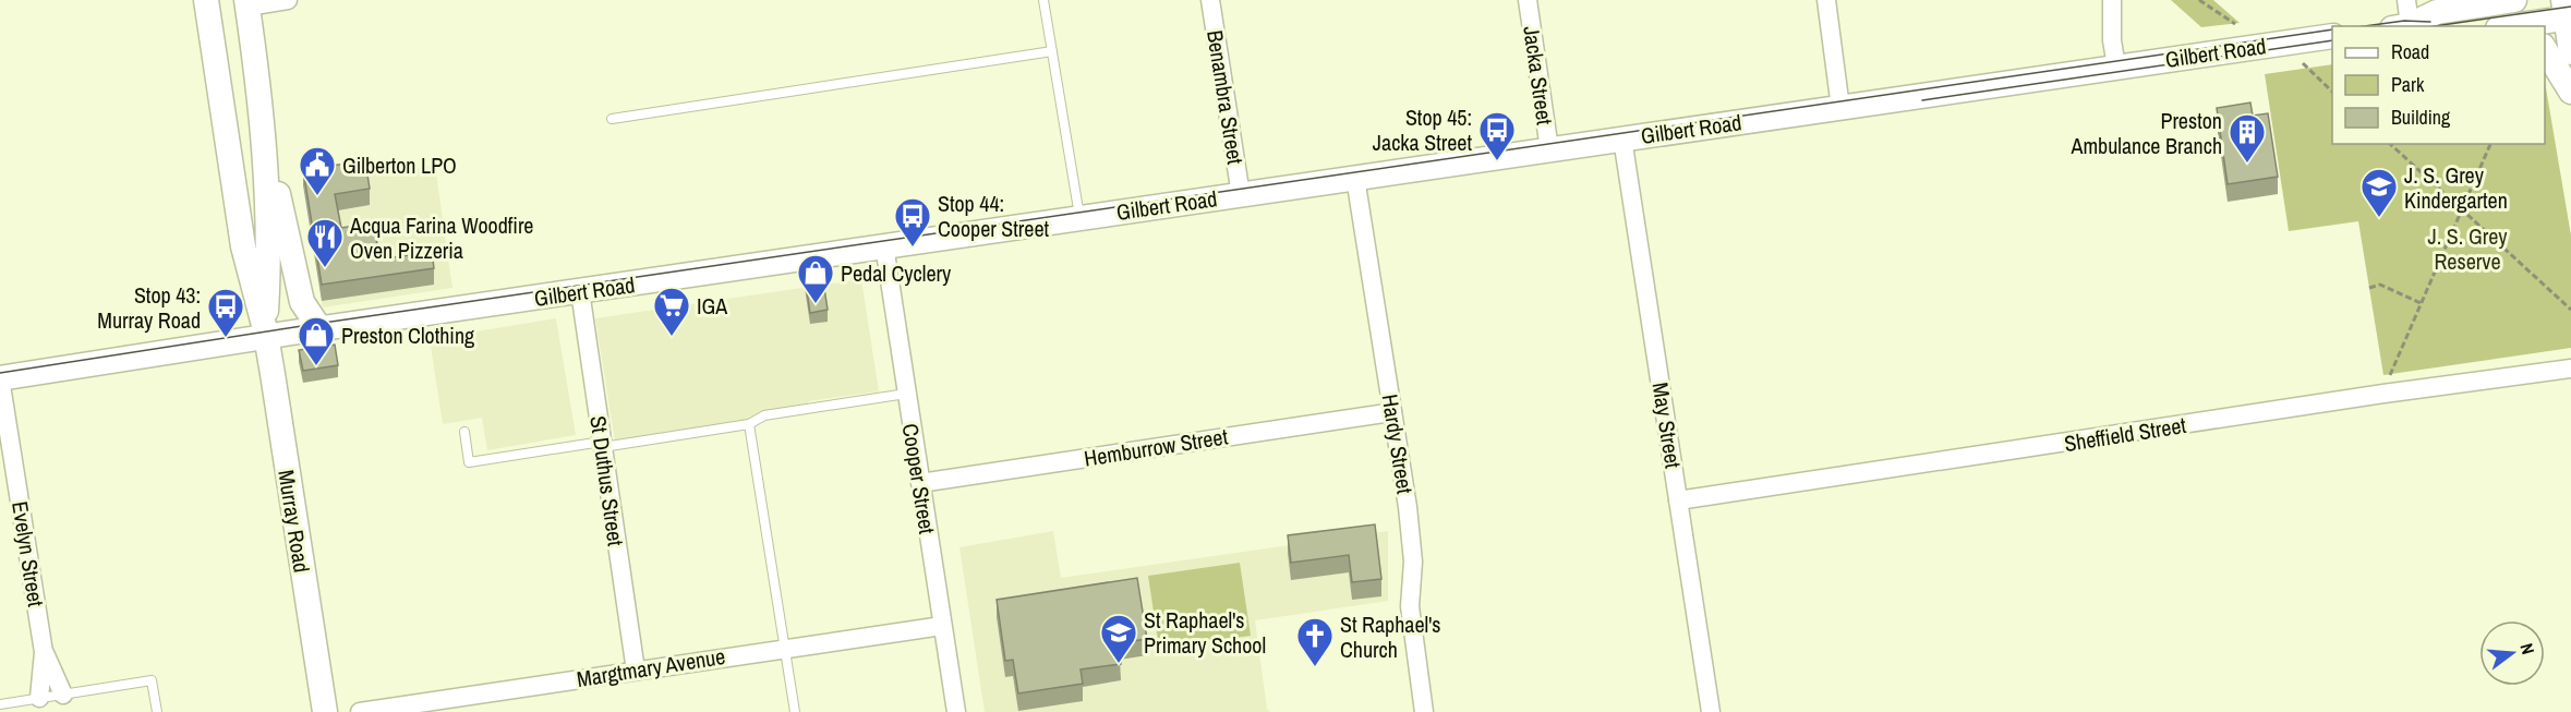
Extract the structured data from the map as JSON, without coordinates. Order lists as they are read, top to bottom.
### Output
{
  "streets": {
    "street": [
      "Gilbert Road",
      "Jacka Street",
      "Benambra Street",
      "May Street",
      "Sheffield Street",
      "Hardy Street",
      "Hemburrow Street",
      "Cooper Street",
      "St Duthus Street",
      "Murray Road",
      "Evelyn Street",
      "Margtmary Avenue"
    ]
  },
  "crossings": [
    ["Gilbert Road", "Jacka Street"],
    ["Gilbert Road", "Benambra Street"],
    ["Gilbert Road", "May Street"],
    ["Gilbert Road", "Hardy Street"],
    ["Gilbert Road", "Cooper Street"],
    ["Gilbert Road", "St Duthus Street"],
    ["Gilbert Road", "Murray Road"],
    ["Gilbert Road", "Evelyn Street"],
    ["May Street", "Sheffield Street"],
    ["Hardy Street", "Hemburrow Street"],
    ["Hemburrow Street", "Cooper Street"],
    ["Cooper Street", "Margtmary Avenue"],
    ["St Duthus Street", "Margtmary Avenue"]
  ],
  "parks": ["J. S. Grey Reserve"],
  "places": {
    "bus stop": ["Stop 45: Jacka Street", "Stop 44: Cooper Street", "Stop 43: Murray Road"],
    "building": ["Preston Ambulance Branch"],
    "public building": ["Gilberton LPO"],
    "school or university": ["J. S. Grey Kindergarten", "St Raphael's Primary School"],
    "restaurant": ["Acqua Farina Woodfire Oven Pizzeria"],
    "shop": ["Pedal Cyclery", "Preston Clothing"],
    "supermarket": ["IGA"],
    "church": ["St Raphael's Church"]
  },
  "legend": ["Road", "Park", "Building"],
  "north": "right"
}
